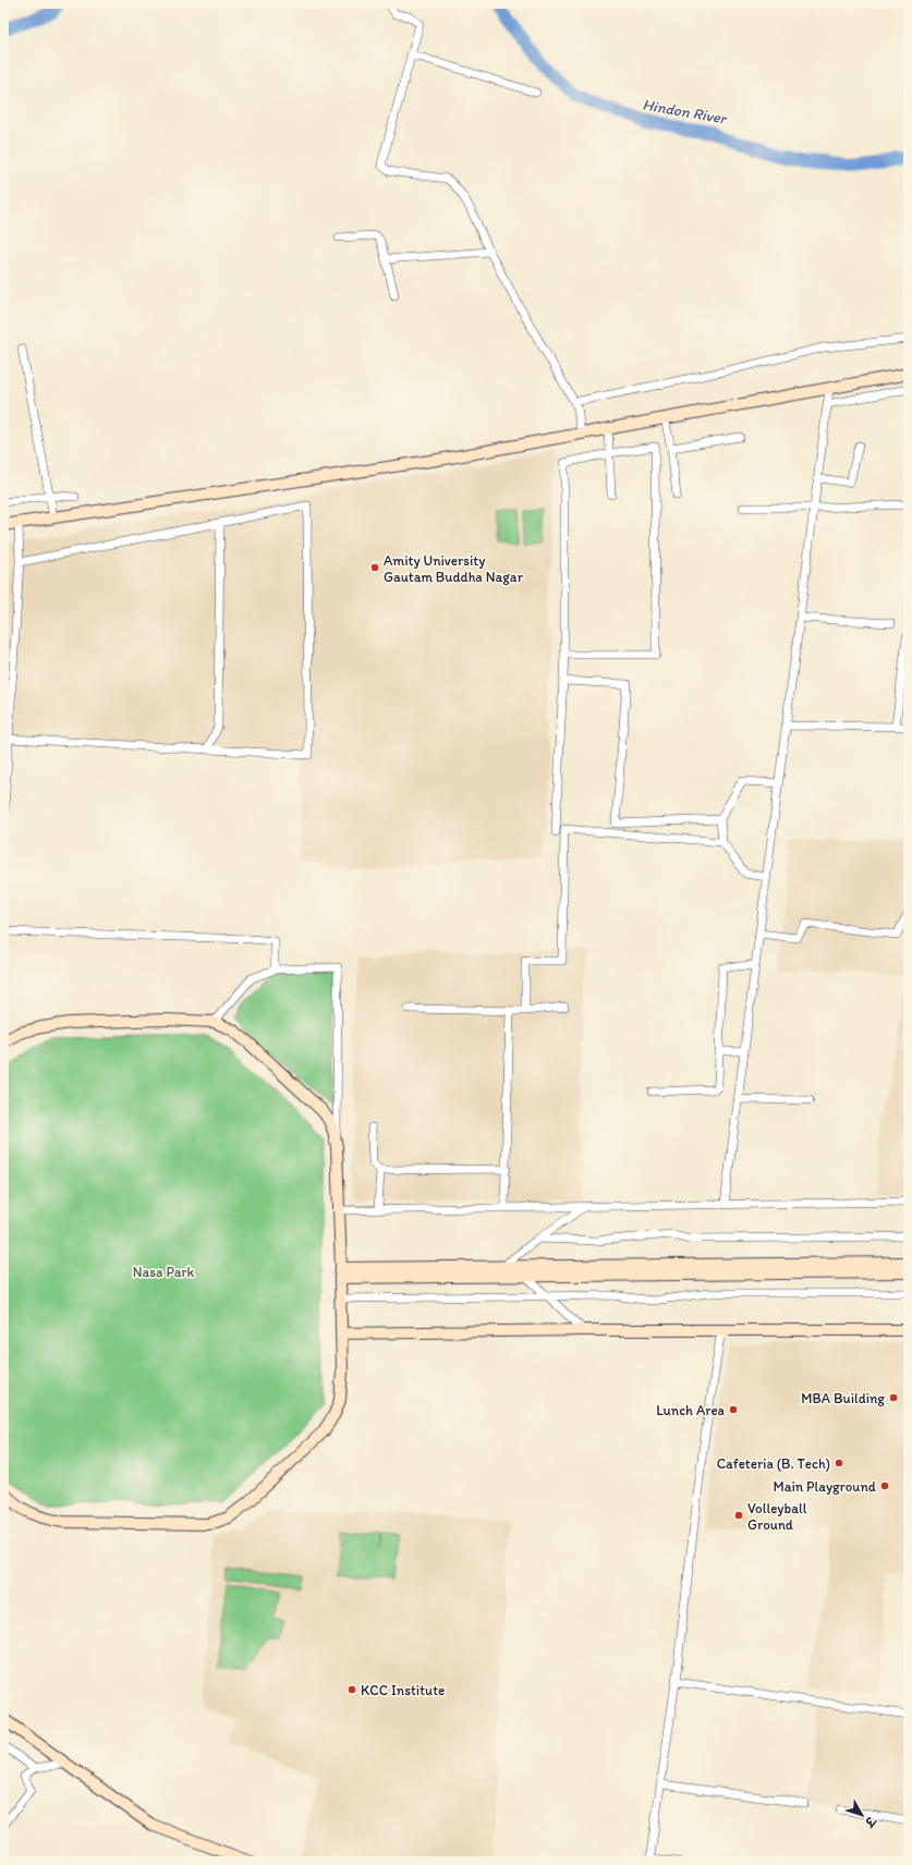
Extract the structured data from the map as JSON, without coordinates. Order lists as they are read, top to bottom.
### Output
{
  "water": ["Hindon River"],
  "parks": ["Nasa Park"],
  "places": [
    "Amity University Gautam Buddha Nagar",
    "MBA Building",
    "Lunch Area",
    "Cafeteria (B. Tech)",
    "Main Playground",
    "Volleyball Ground",
    "KCC Institute"
  ],
  "north": "bottom right"
}
